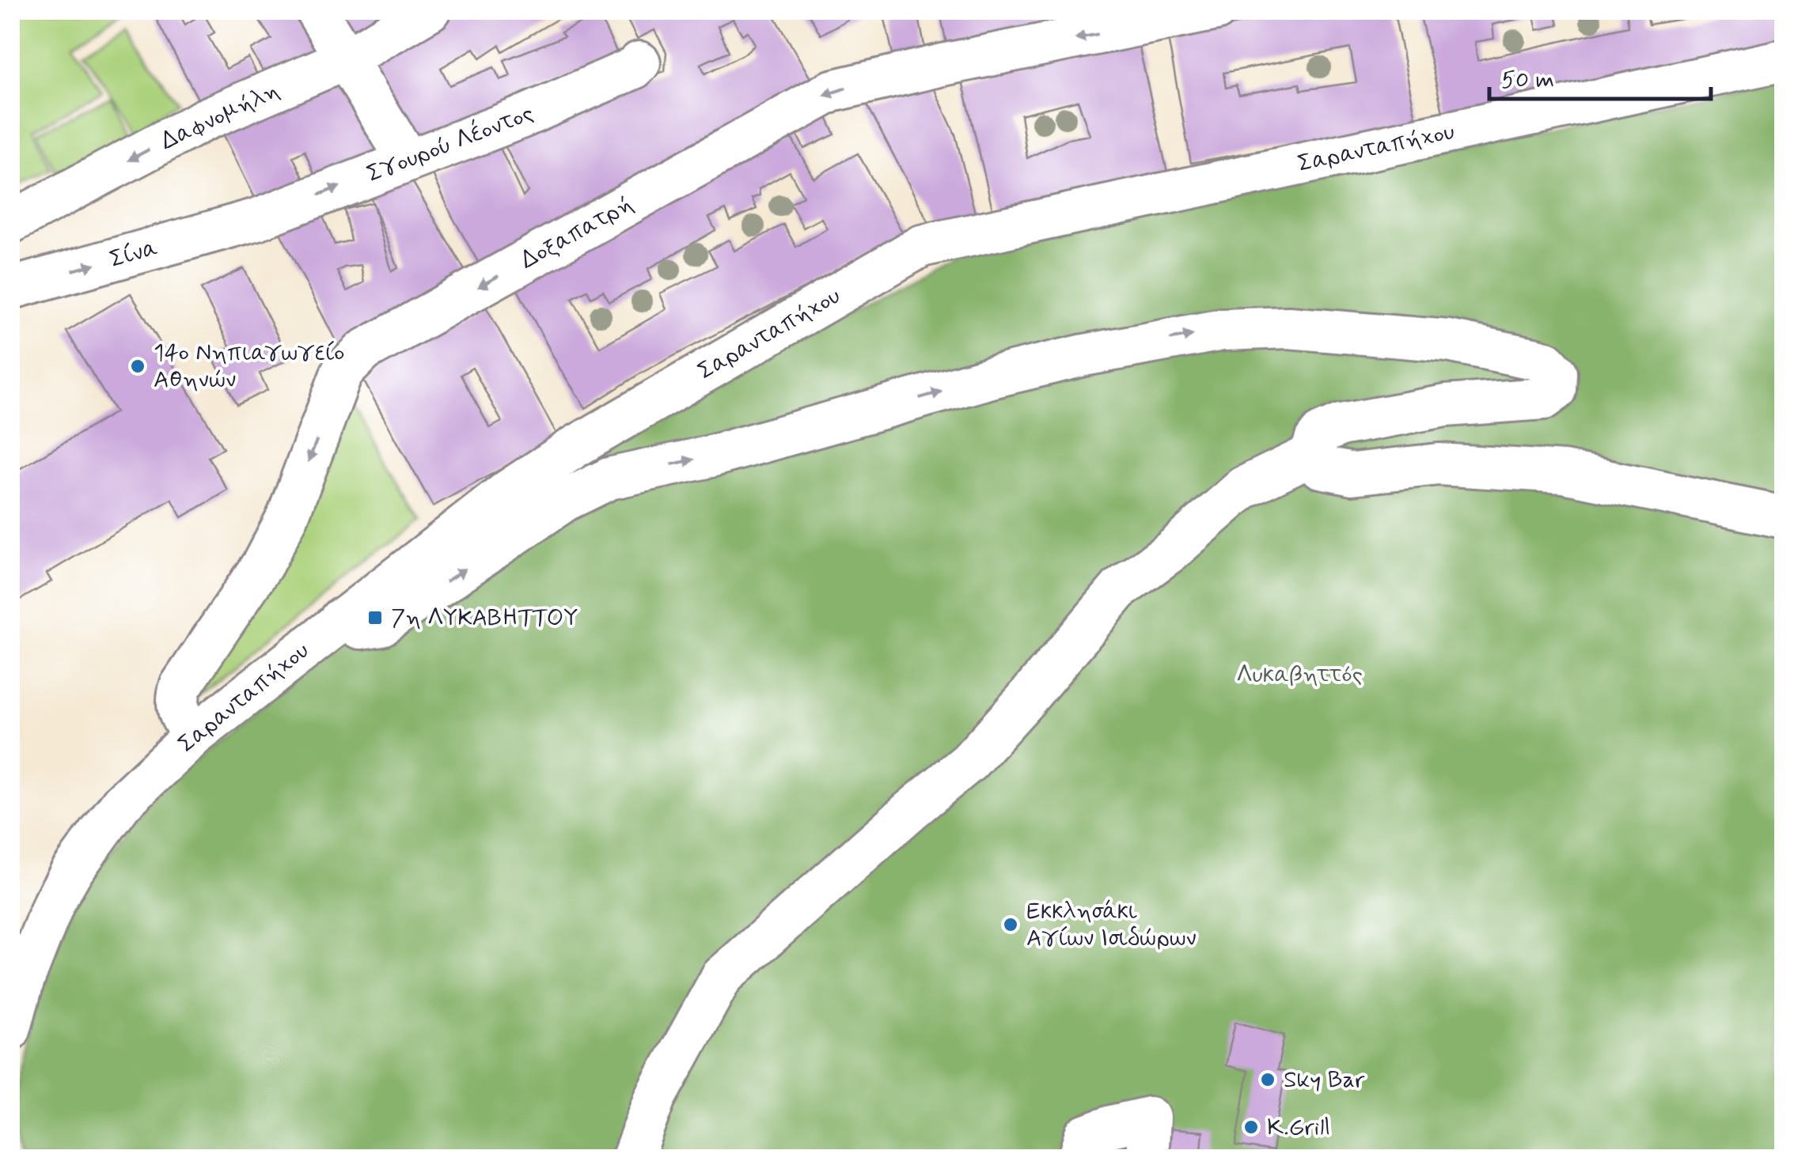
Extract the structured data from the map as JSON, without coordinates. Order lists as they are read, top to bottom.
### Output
{
  "streets": {
    "street": [
      "Δαφνομήλη",
      "Σγουρού Λέοντος",
      "Σαρανταπήχου",
      "Δοξαπατρή",
      "Σίνα"
    ]
  },
  "crossings": [
    ["Σγουρού Λέοντος", "Σίνα"],
    ["Σαρανταπήχου", "Δοξαπατρή"]
  ],
  "one_way": [
    "Δαφνομήλη",
    "Σγουρού Λέοντος",
    "Δοξαπατρή",
    "Σίνα"
  ],
  "parks": ["Λυκαβηττός"],
  "places": {
    "other": [
      "14ο Νηπιαγωγείο Αθηνών",
      "Εκκλησάκι Αγίων Ισιδώρων",
      "Sky Bar",
      "K.Grill"
    ],
    "transit": ["7η ΛΥΚΑΒΗΤΤΟΥ"]
  },
  "scale_bar": "50 m"
}
